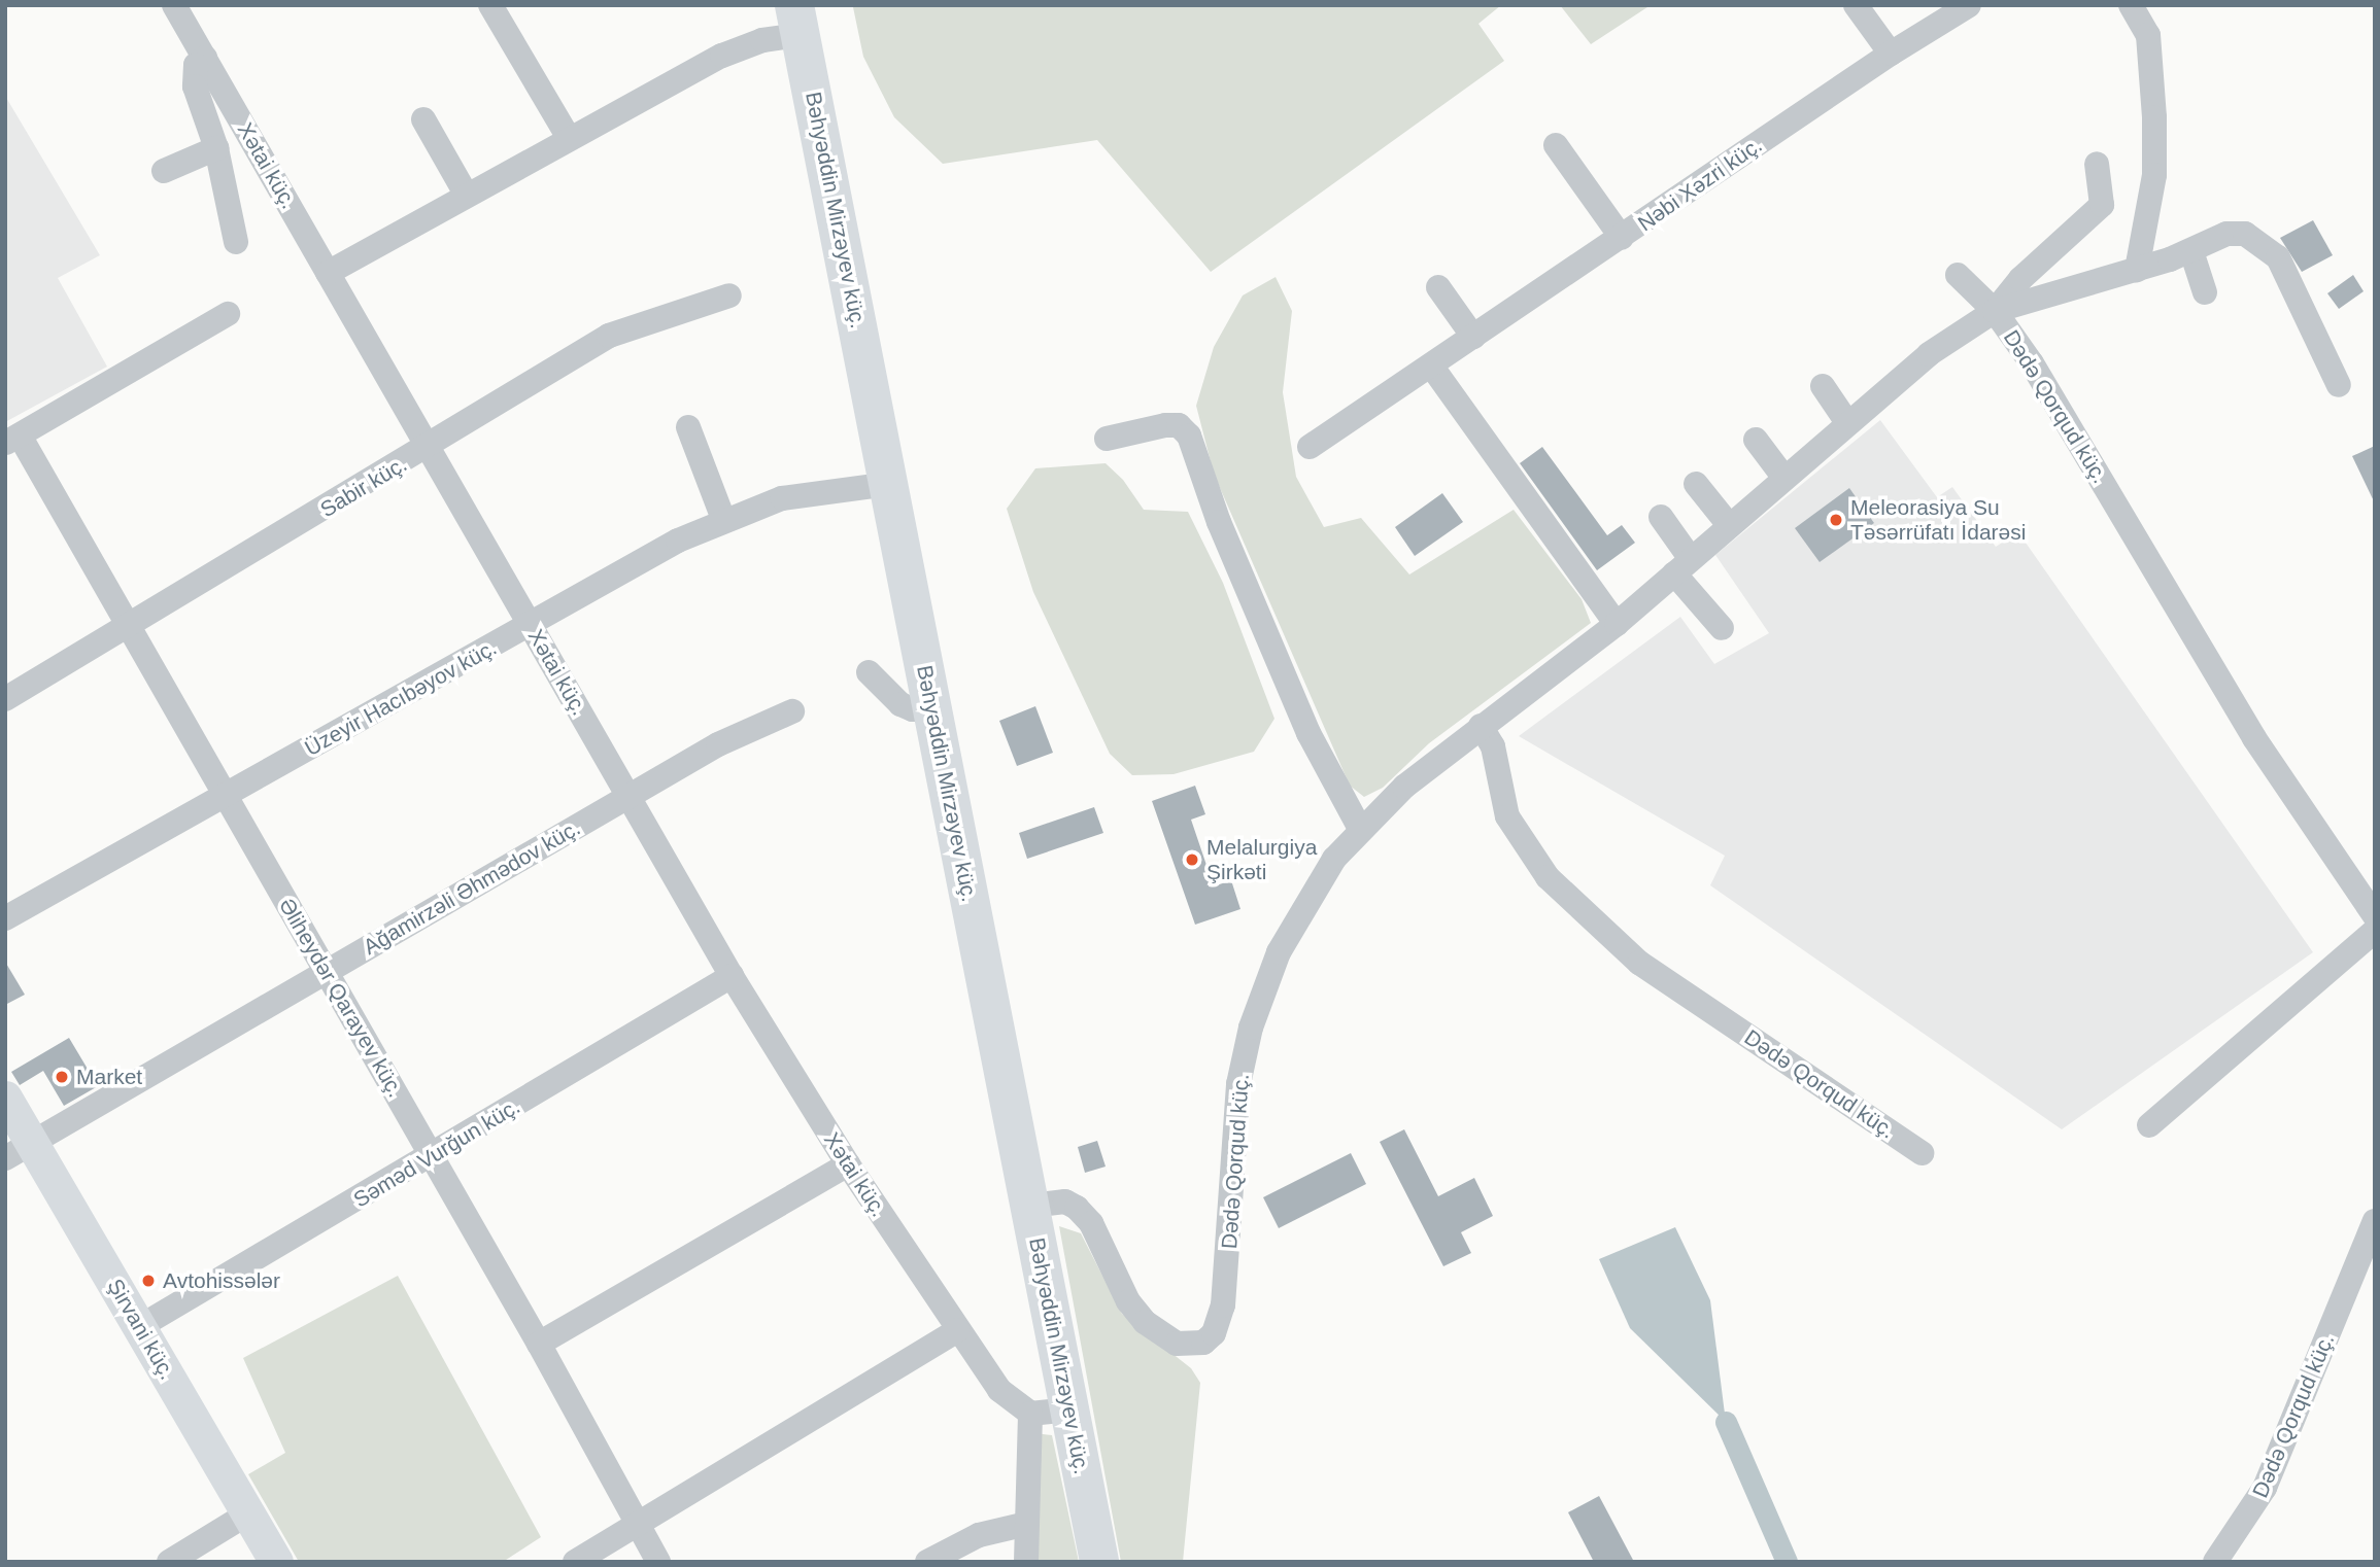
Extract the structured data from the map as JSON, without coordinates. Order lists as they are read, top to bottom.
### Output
{
  "streets": {
    "highway": ["Bəhyəddin Mirzəyev küç."],
    "main road": ["Şirvani küç."],
    "street": [
      "Xətai küç.",
      "Nəbi Xəzri küç.",
      "Dədə Qorqud küç.",
      "Sabir küç.",
      "Üzeyir Hacıbəyov küç.",
      "Ağamirzəli Əhmədov küç.",
      "Əliheydər Qarayev küç.",
      "Səməd Vurğun küç."
    ]
  },
  "crossings": [
    ["Xətai küç.", "Sabir küç."],
    ["Xətai küç.", "Üzeyir Hacıbəyov küç."],
    ["Xətai küç.", "Ağamirzəli Əhmədov küç."],
    ["Xətai küç.", "Səməd Vurğun küç."],
    ["Bəhyəddin Mirzəyev küç.", "Dədə Qorqud küç."],
    ["Bəhyəddin Mirzəyev küç.", "Üzeyir Hacıbəyov küç."],
    ["Sabir küç.", "Əliheydər Qarayev küç."],
    ["Üzeyir Hacıbəyov küç.", "Əliheydər Qarayev küç."],
    ["Ağamirzəli Əhmədov küç.", "Əliheydər Qarayev küç."],
    ["Ağamirzəli Əhmədov küç.", "Şirvani küç."],
    ["Əliheydər Qarayev küç.", "Səməd Vurğun küç."],
    ["Səməd Vurğun küç.", "Şirvani küç."]
  ],
  "places": [
    "Meleorasiya Su Təsərrüfatı İdarəsi",
    "Melalurgiya Şirkəti",
    "Market",
    "Avtohissələr"
  ]
}
